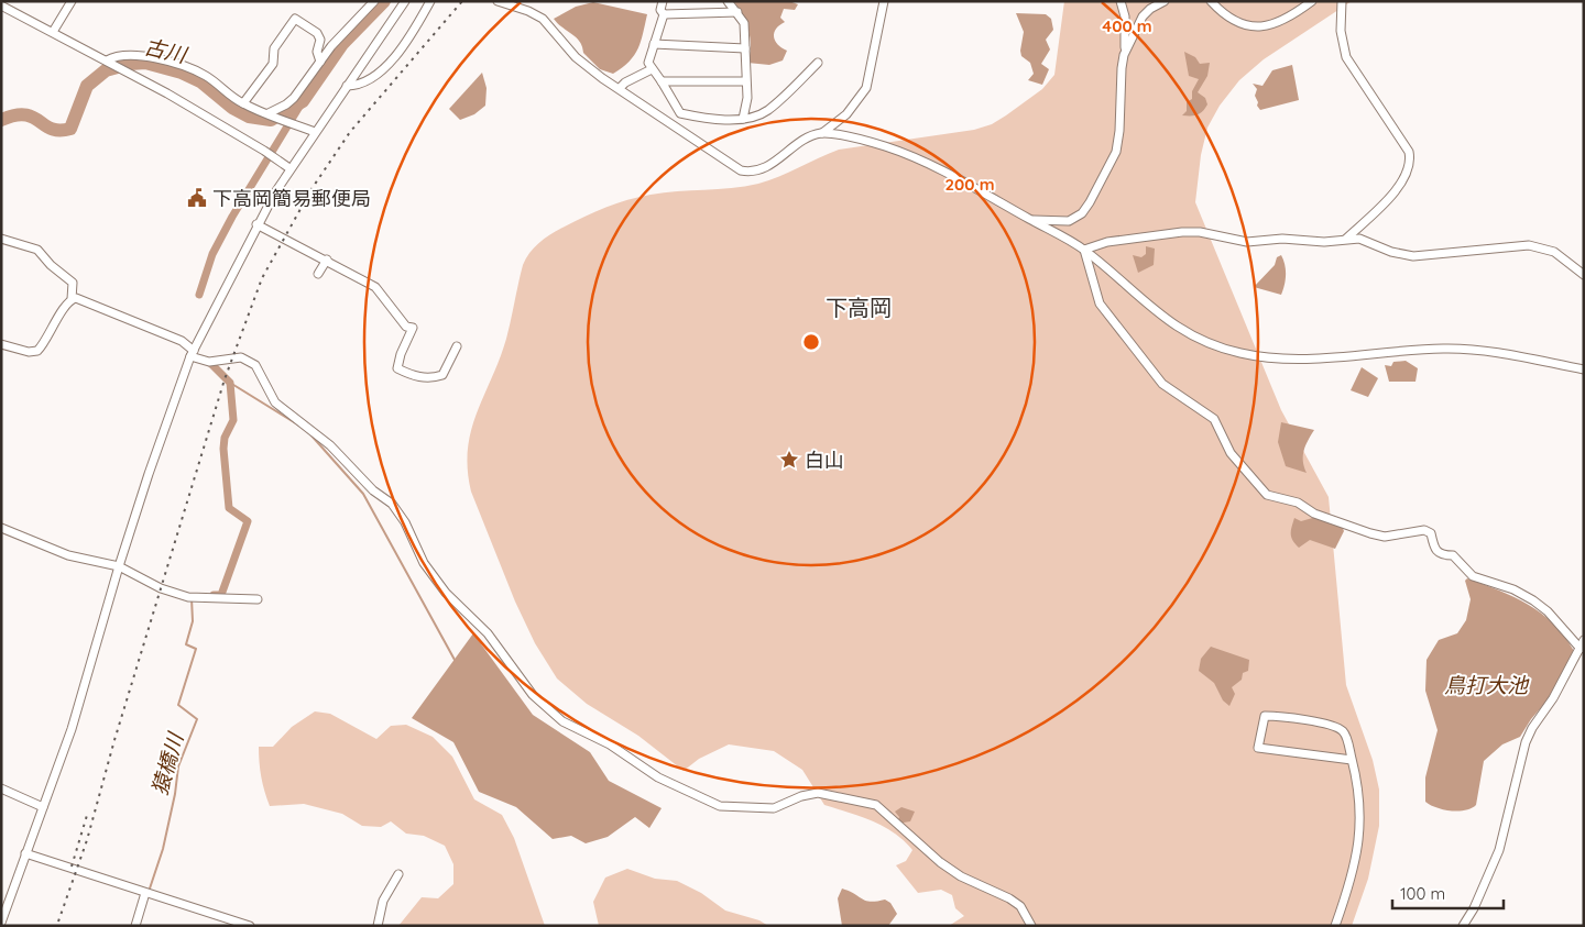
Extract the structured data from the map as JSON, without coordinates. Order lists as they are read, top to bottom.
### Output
{
  "districts": ["下高岡"],
  "water": ["古川", "鳥打大池", "猿橋川"],
  "places": {
    "public building": ["下高岡簡易郵便局"],
    "place": ["白山"]
  },
  "scale_bar": "100 m",
  "rings": ["400 m", "200 m"]
}
